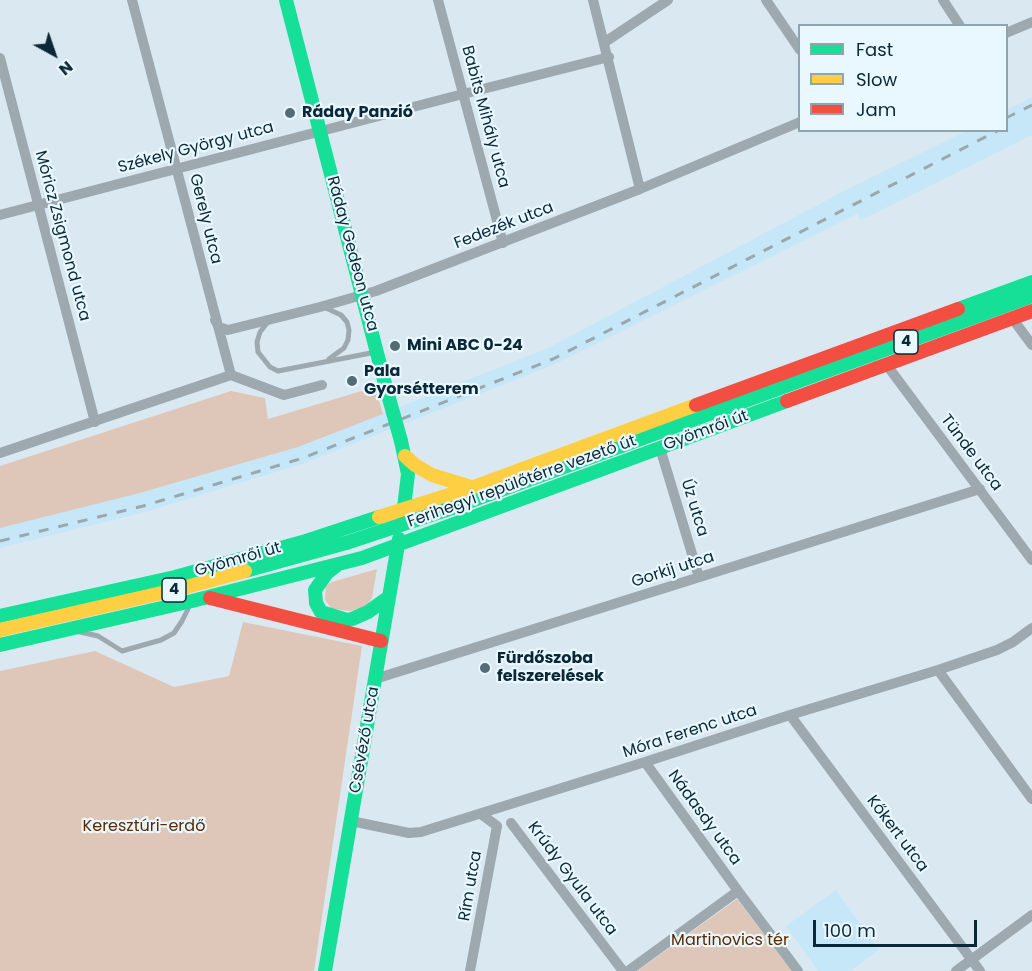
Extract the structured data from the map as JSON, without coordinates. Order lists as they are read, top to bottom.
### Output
{
  "streets": {
    "street": [
      "Babits Mihály utca",
      "Székely György utca",
      "Gerely utca",
      "Fedezék utca",
      "Móricz Zsigmond utca",
      "Ráday Gedeon utca",
      "4",
      "Gyömrői út",
      "Tünde utca",
      "Ferihegyi repülőtérre vezető út",
      "Úz utca",
      "Gorkij utca",
      "Móra Ferenc utca",
      "Csévéző utca",
      "Nádasdy utca",
      "Kőkert utca",
      "Krúdy Gyula utca",
      "Rím utca"
    ]
  },
  "crossings": [
    ["Babits Mihály utca", "Székely György utca"],
    ["Babits Mihály utca", "Fedezék utca"],
    ["Székely György utca", "Gerely utca"],
    ["Székely György utca", "Móricz Zsigmond utca"],
    ["Székely György utca", "Ráday Gedeon utca"],
    ["Gerely utca", "Fedezék utca"],
    ["Fedezék utca", "Ráday Gedeon utca"],
    ["Ráday Gedeon utca", "Gyömrői út"],
    ["Ráday Gedeon utca", "Csévéző utca"],
    ["Gyömrői út", "Tünde utca"],
    ["Gyömrői út", "Úz utca"],
    ["Gyömrői út", "Csévéző utca"],
    ["Tünde utca", "Gorkij utca"],
    ["Úz utca", "Gorkij utca"],
    ["Gorkij utca", "Csévéző utca"],
    ["Móra Ferenc utca", "Csévéző utca"],
    ["Móra Ferenc utca", "Nádasdy utca"],
    ["Móra Ferenc utca", "Kőkert utca"],
    ["Móra Ferenc utca", "Krúdy Gyula utca"]
  ],
  "parks": ["Keresztúri-erdő", "Martinovics tér"],
  "places": [
    "Ráday Panzió",
    "Mini ABC 0-24",
    "Pala Gyorsétterem",
    "Fürdőszoba felszerelések"
  ],
  "legend": ["Fast", "Slow", "Jam"],
  "scale_bar": "100 m",
  "north": "bottom right"
}
